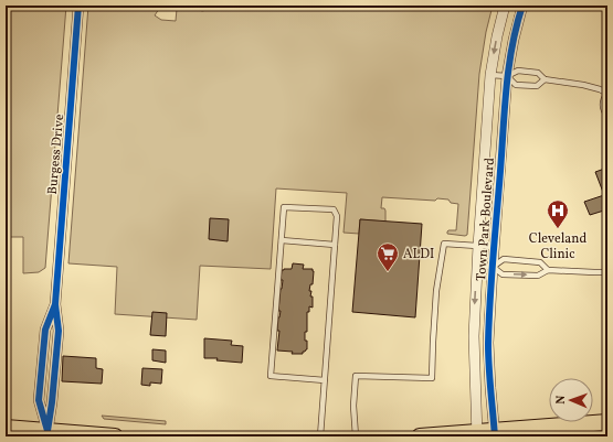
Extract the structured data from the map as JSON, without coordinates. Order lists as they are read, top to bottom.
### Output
{
  "streets": {
    "street": ["Burgess Drive", "Town Park Boulevard"]
  },
  "places": {
    "hospital": ["Cleveland Clinic"],
    "supermarket": ["ALDI"]
  },
  "north": "left"
}
